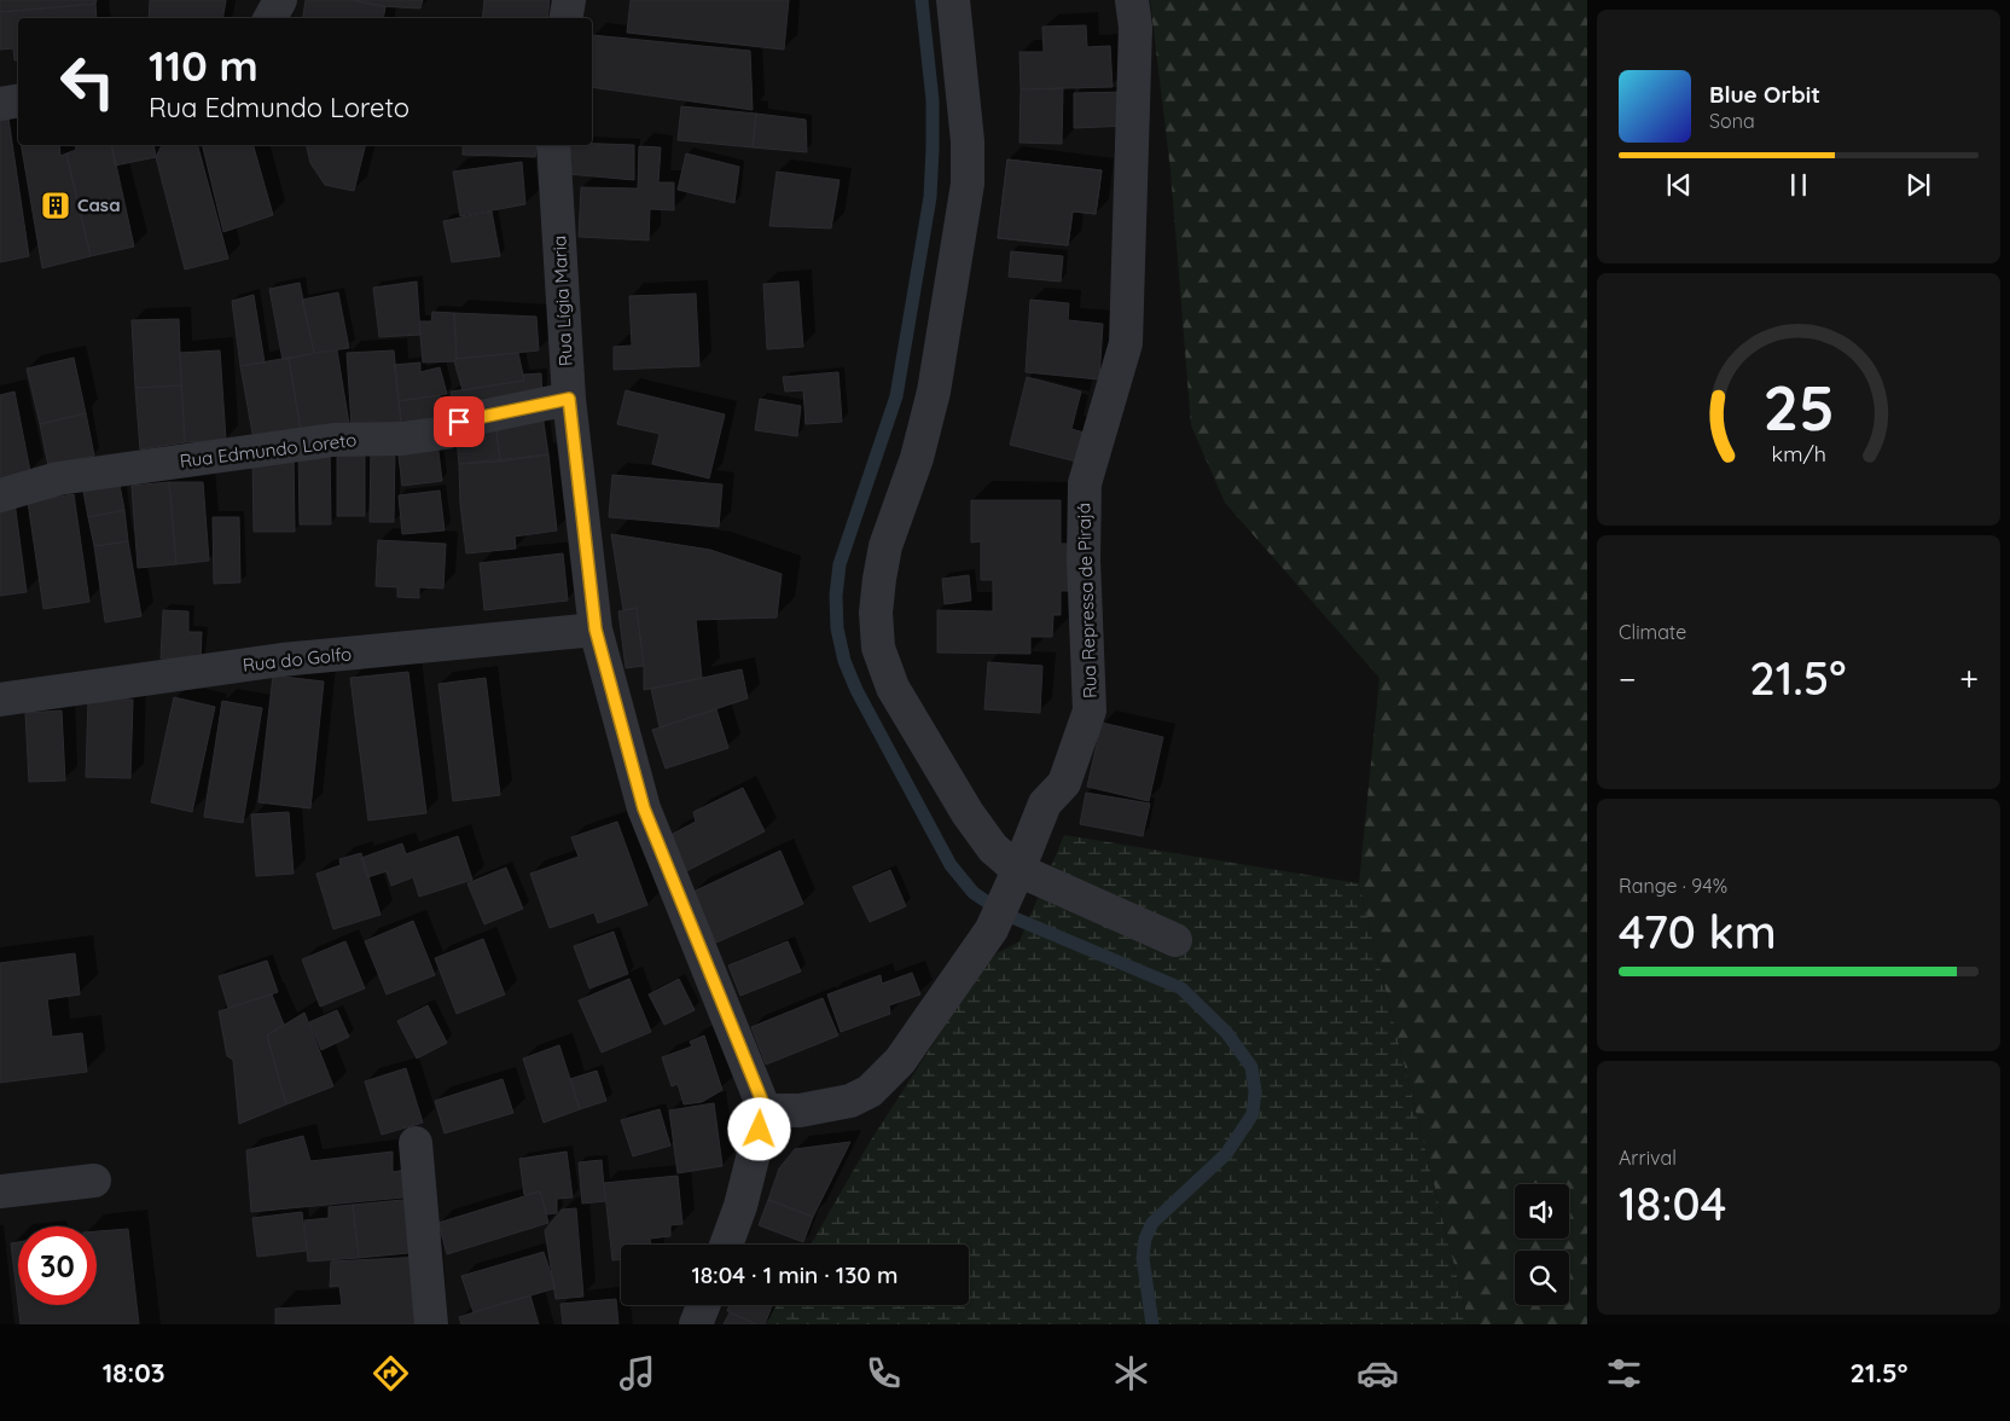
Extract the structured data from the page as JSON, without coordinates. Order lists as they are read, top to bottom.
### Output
{
  "streets": {
    "street": [
      "Rua Lígia Maria",
      "Rua Edmundo Loreto",
      "Rua Repressa de Pirajá",
      "Rua do Golfo"
    ]
  },
  "crossings": [
    ["Rua Lígia Maria", "Rua Edmundo Loreto"],
    ["Rua Lígia Maria", "Rua Repressa de Pirajá"],
    ["Rua Lígia Maria", "Rua do Golfo"]
  ],
  "places": {
    "building": ["Casa"]
  },
  "page": {
    "turn": ["110 m", "Rua Edmundo Loreto"],
    "song": ["Blue Orbit", "Sona"],
    "tile": [
      "Climate",
      ["Range · 94%", "470 km"],
      ["Arrival", "18:04"]
    ],
    "heat": ["−", "21.5°", "+"],
    "limit": "30",
    "trip": "18:04 · 1 min · 130 m",
    "tabs": ["18:03", "21.5°"],
    "gauge": ["25", "km/h"]
  }
}
